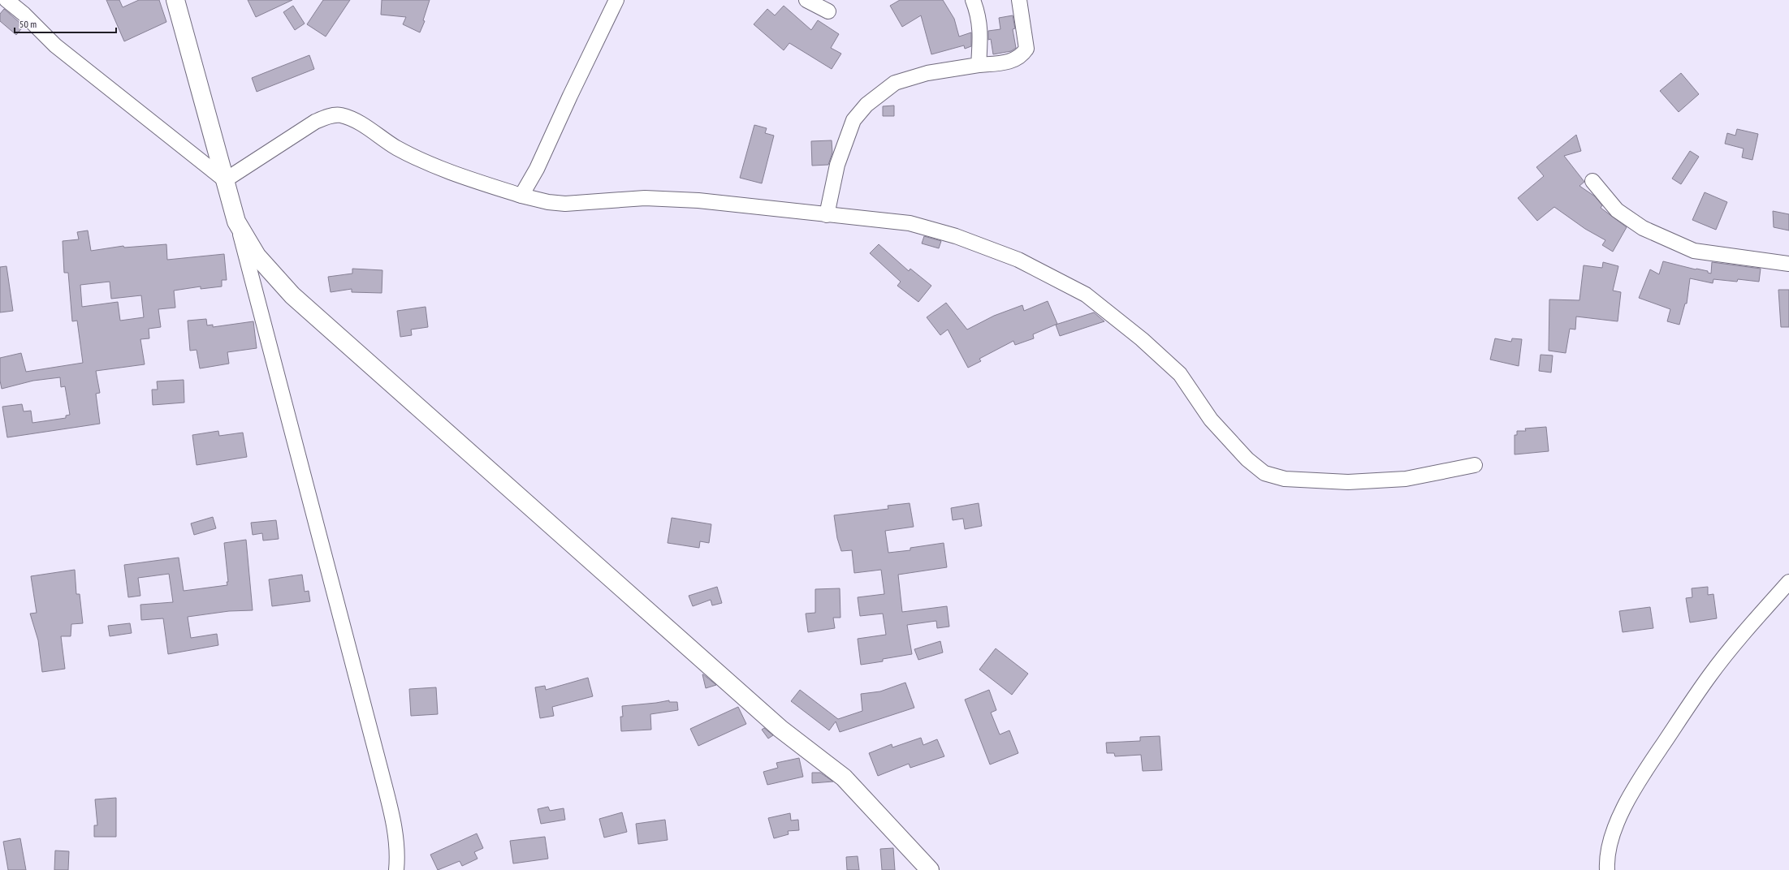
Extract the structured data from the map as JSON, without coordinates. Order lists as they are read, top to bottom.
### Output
{
  "scale_bar": "50 m"
}
